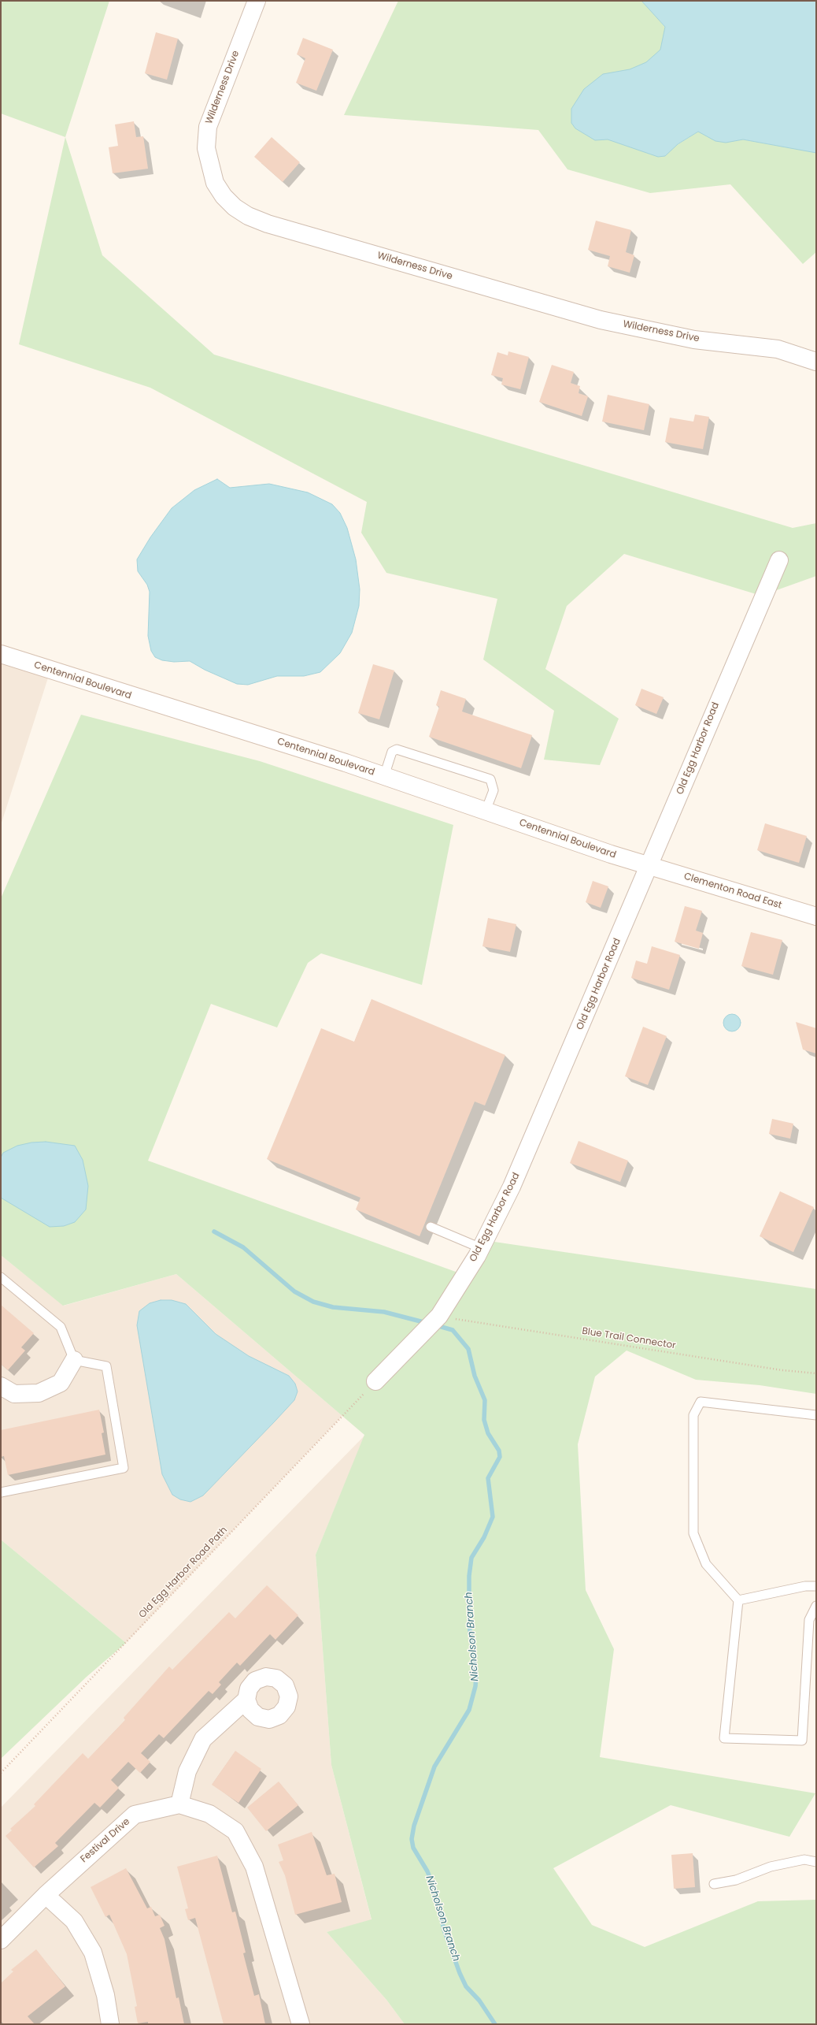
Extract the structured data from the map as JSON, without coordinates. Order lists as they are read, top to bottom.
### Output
{
  "streets": {
    "street": [
      "Wilderness Drive",
      "Centennial Boulevard",
      "Old Egg Harbor Road",
      "Clementon Road East",
      "Festival Drive"
    ],
    "path": ["Blue Trail Connector", "Old Egg Harbor Road Path"]
  },
  "crossings": [
    ["Centennial Boulevard", "Old Egg Harbor Road"],
    ["Centennial Boulevard", "Clementon Road East"],
    ["Old Egg Harbor Road", "Clementon Road East"],
    ["Old Egg Harbor Road", "Blue Trail Connector"],
    ["Old Egg Harbor Road", "Old Egg Harbor Road Path"]
  ],
  "water": ["Nicholson Branch"]
}
